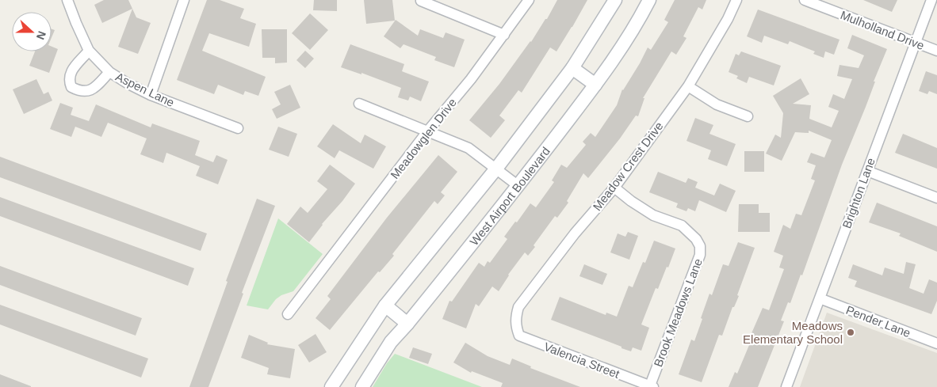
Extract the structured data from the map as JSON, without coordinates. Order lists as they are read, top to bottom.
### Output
{
  "streets": {
    "main road": ["West Airport Boulevard"],
    "street": [
      "Mulholland Drive",
      "Aspen Lane",
      "Meadowglen Drive",
      "Meadow Crest Drive",
      "Brighton Lane",
      "Brook Meadows Lane",
      "Pender Lane",
      "Valencia Street"
    ]
  },
  "crossings": [
    ["Mulholland Drive", "Brighton Lane"],
    ["Meadow Crest Drive", "Brook Meadows Lane"],
    ["Meadow Crest Drive", "Valencia Street"],
    ["Brighton Lane", "Pender Lane"],
    ["Brook Meadows Lane", "Valencia Street"]
  ],
  "places": ["Meadows Elementary School"],
  "north": "right"
}
